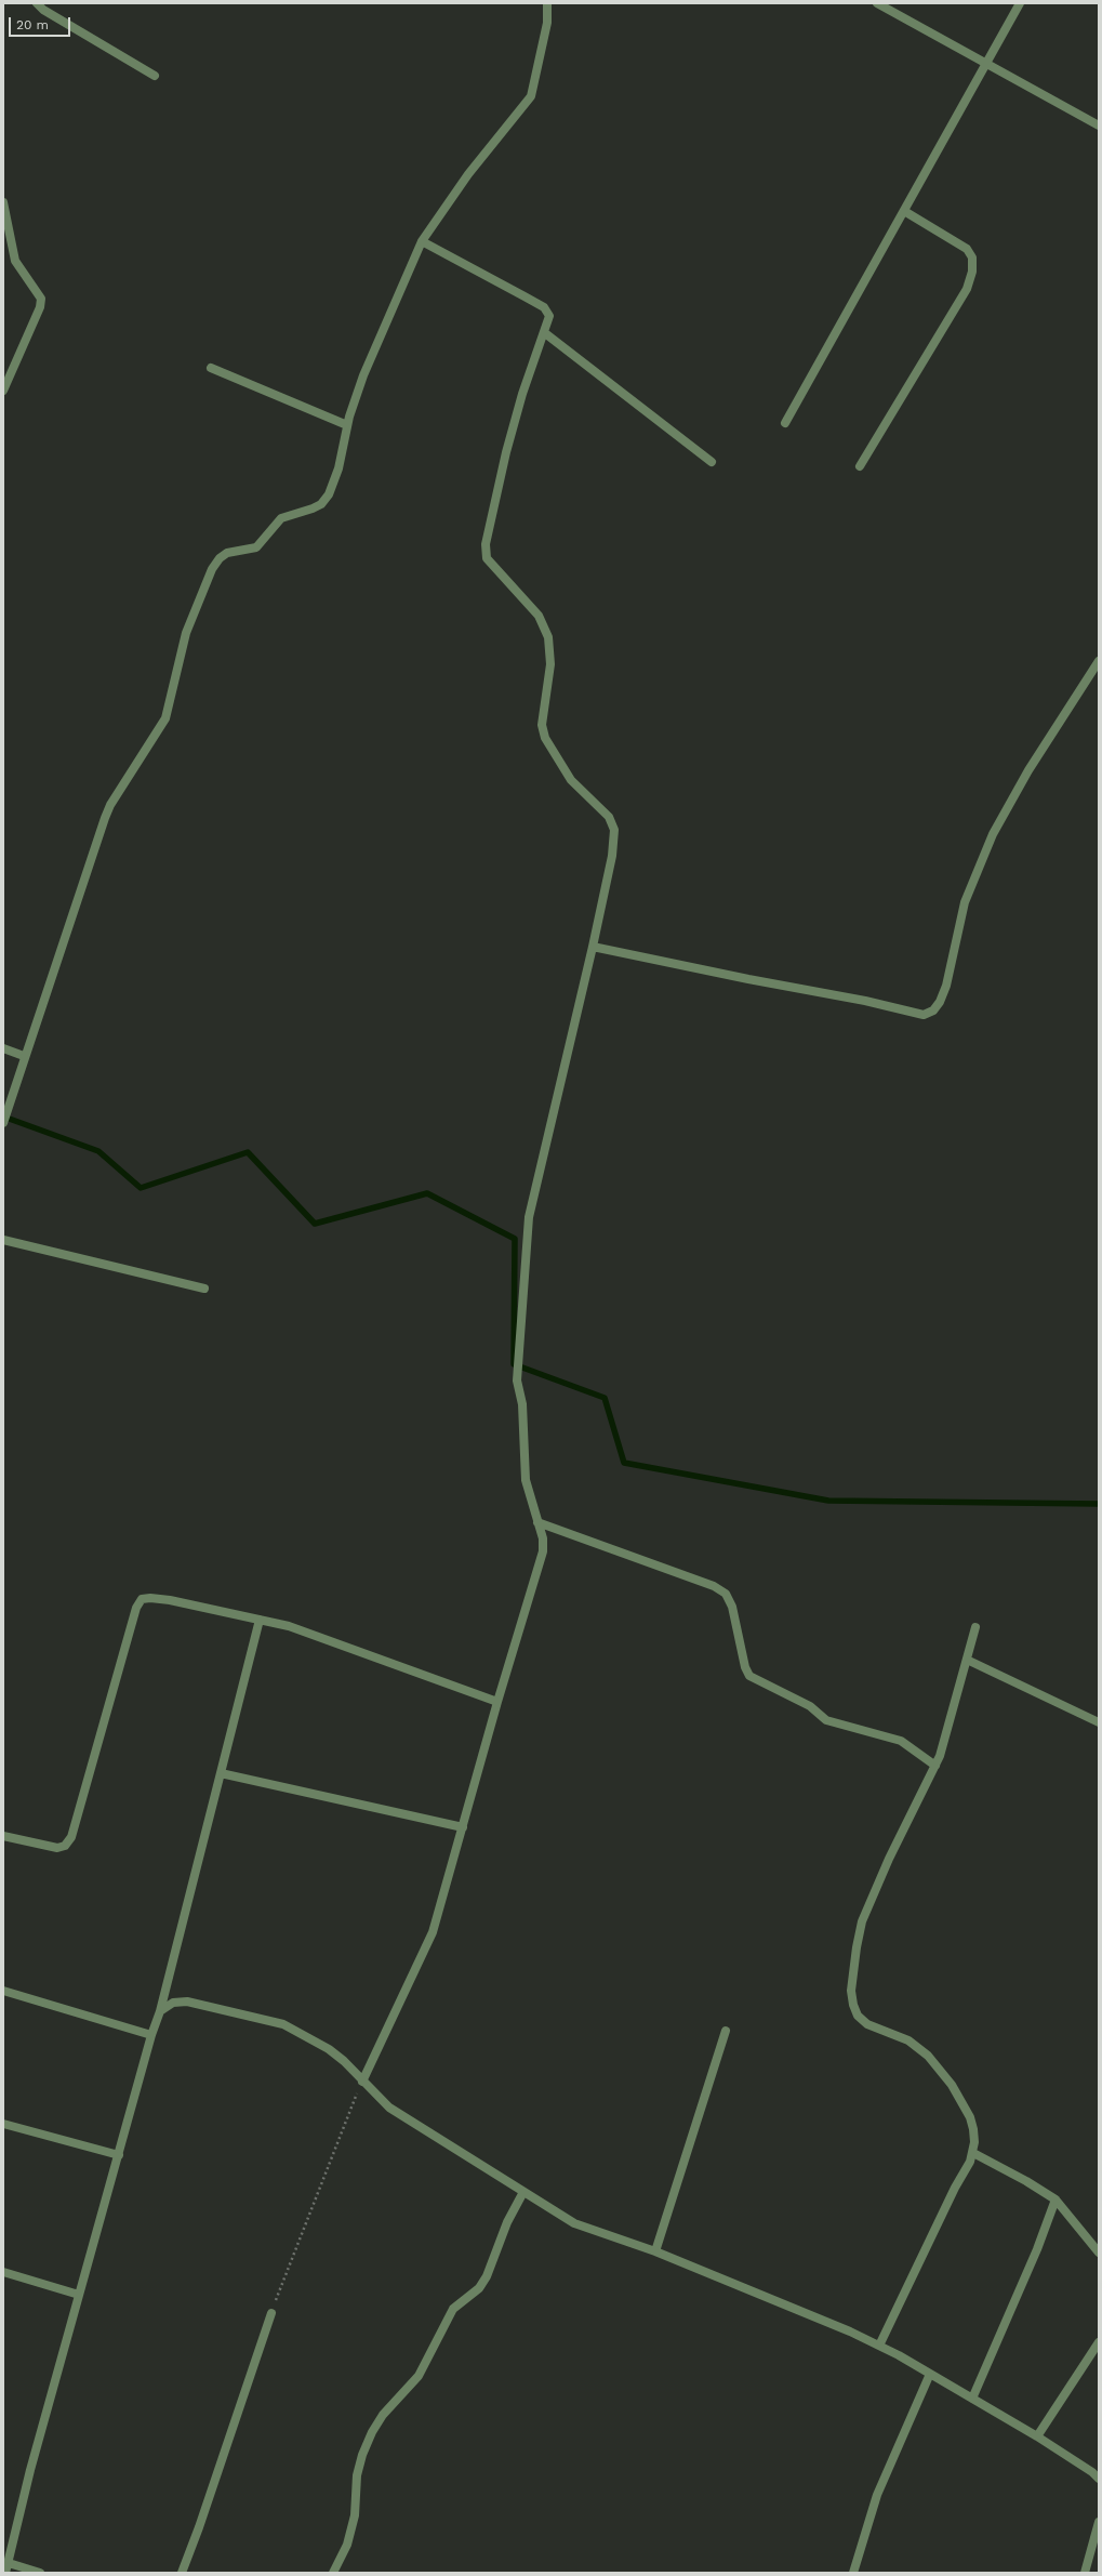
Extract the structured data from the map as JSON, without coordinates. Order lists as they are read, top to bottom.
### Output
{
  "scale_bar": "20 m"
}
